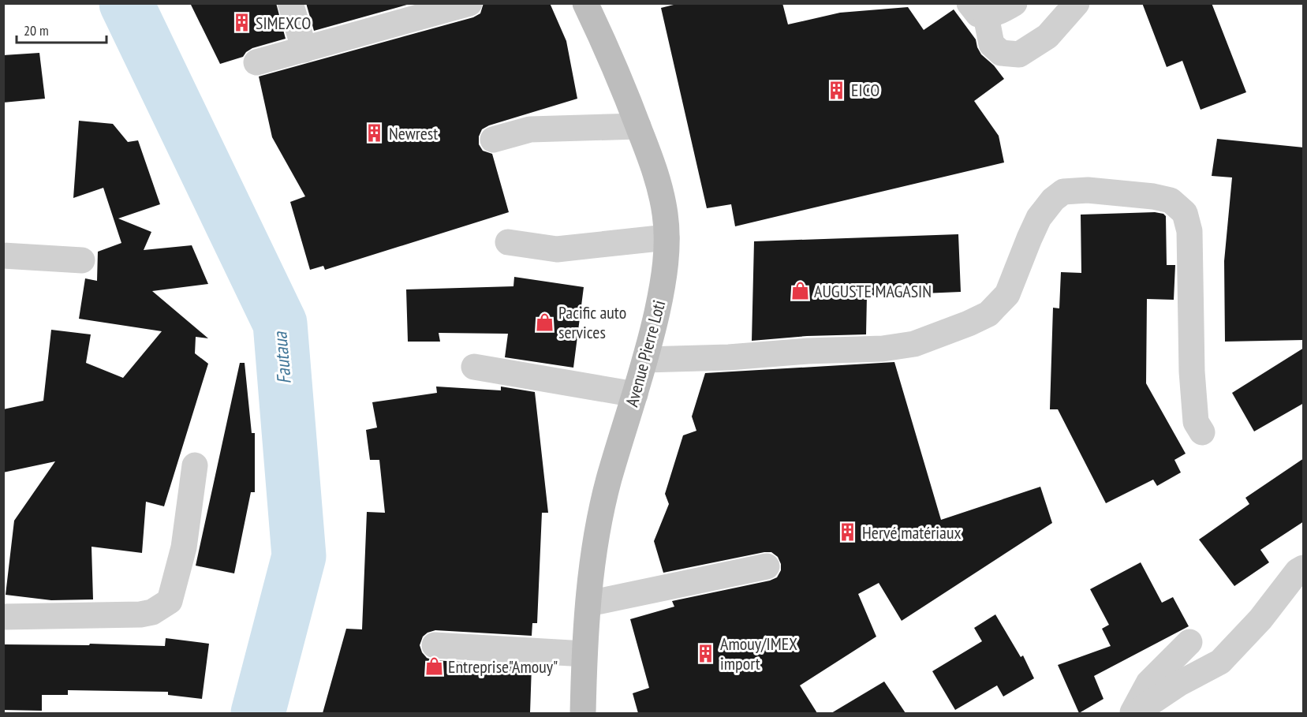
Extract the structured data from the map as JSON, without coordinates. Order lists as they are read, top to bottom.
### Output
{
  "streets": {
    "main road": ["Avenue Pierre Loti"]
  },
  "water": ["Fautaua"],
  "places": {
    "building": [
      "SIMEXCO",
      "EICO",
      "Newrest",
      "Hervé matériaux",
      "Amouy/IMEX import"
    ],
    "shop": ["AUGUSTE MAGASIN", "Pacific auto services", "Entreprise\"Amouy\""]
  },
  "scale_bar": "20 m"
}
